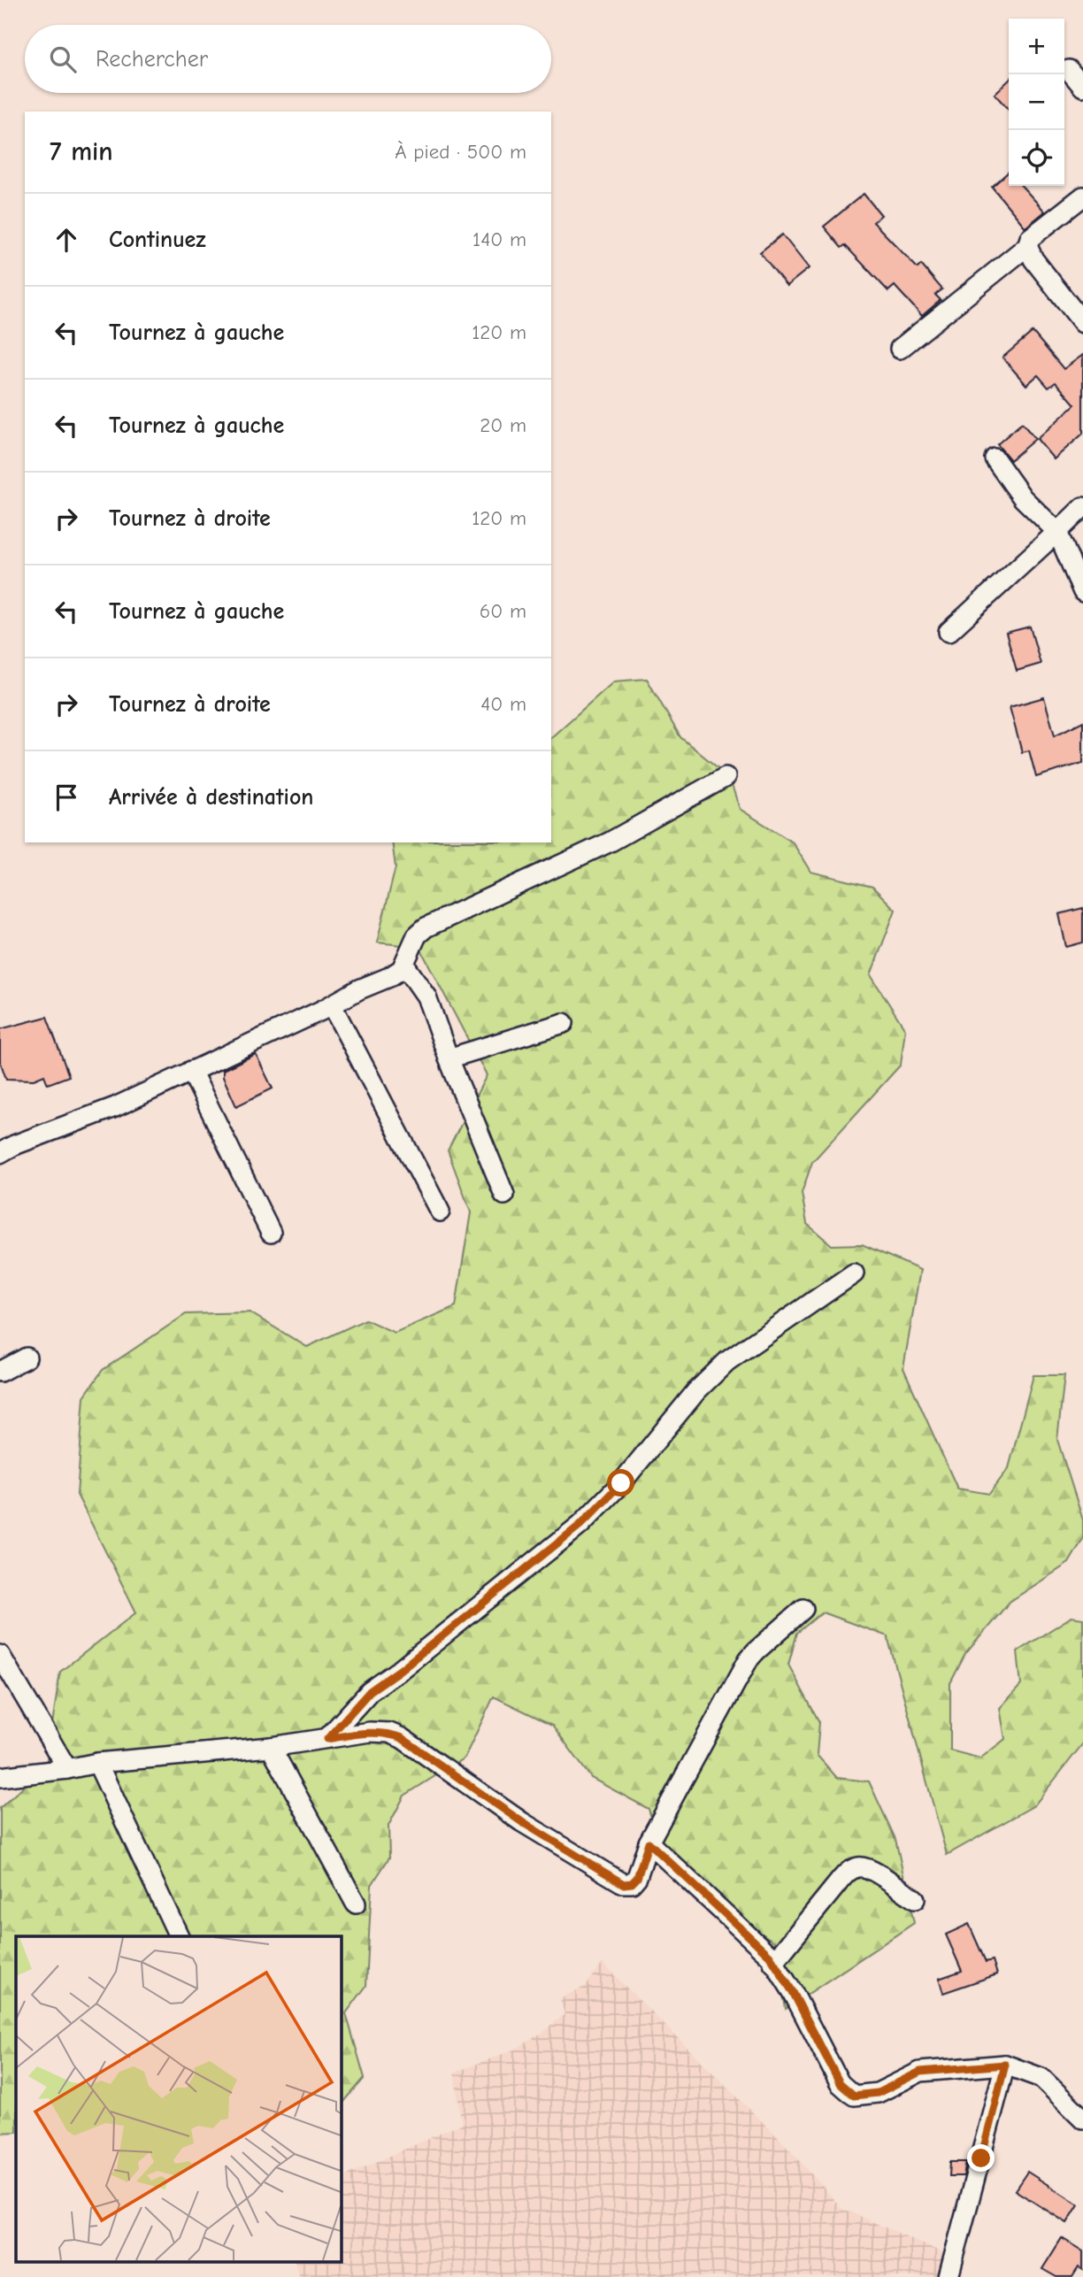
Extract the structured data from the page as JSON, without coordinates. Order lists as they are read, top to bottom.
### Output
{
  "page": {
    "map_buttons": ["+", "−"],
    "search": "Rechercher",
    "heading": ["7 min", "À pied · 500 m"],
    "list": [
      ["Continuez", "140 m"],
      ["Tournez à gauche", "120 m"],
      ["Tournez à gauche", "20 m"],
      ["Tournez à droite", "120 m"],
      ["Tournez à gauche", "60 m"],
      ["Tournez à droite", "40 m"],
      "Arrivée à destination"
    ]
  }
}
